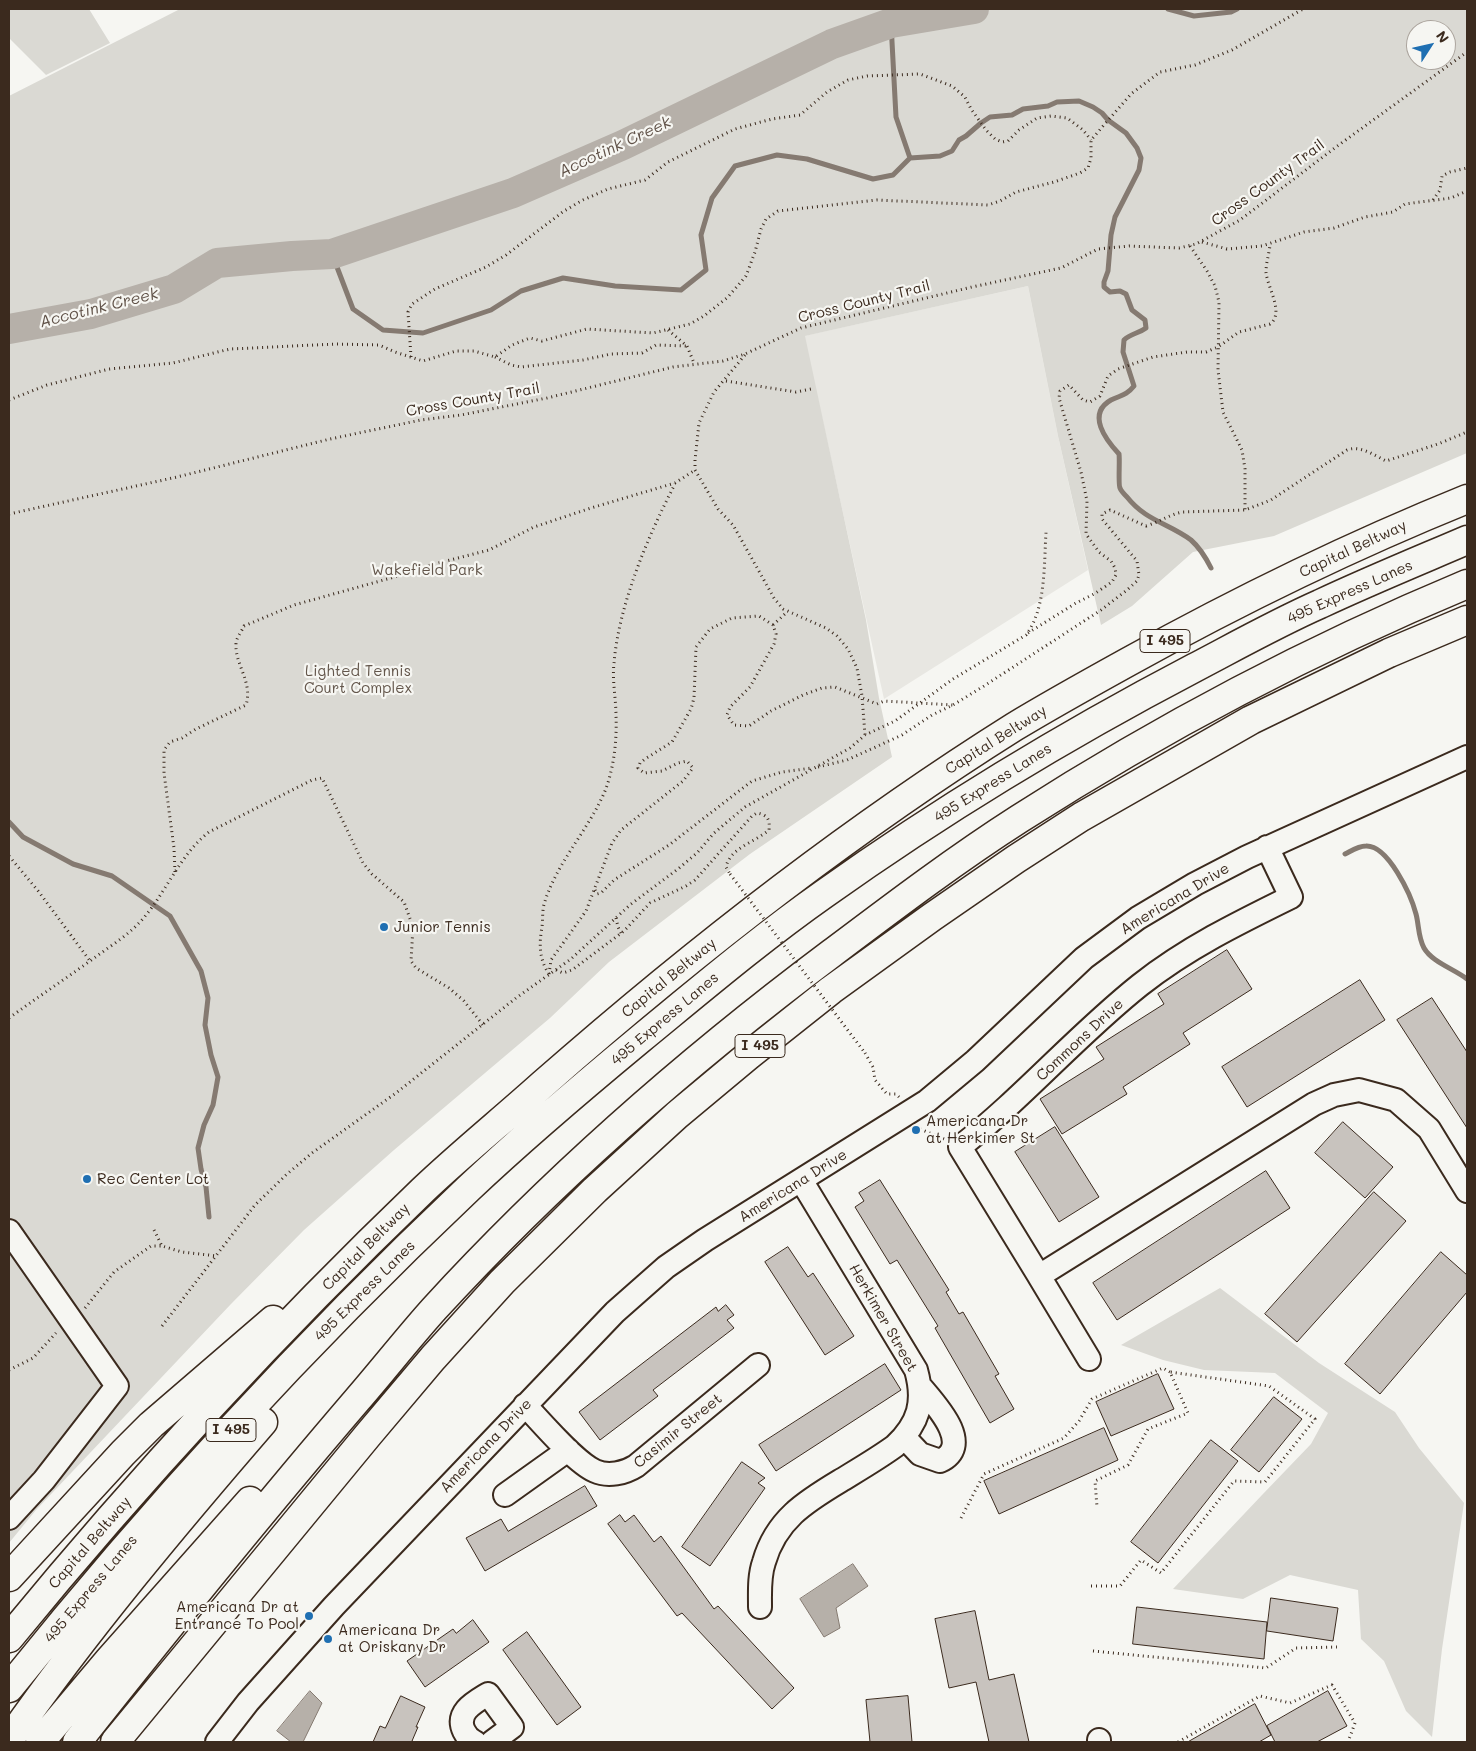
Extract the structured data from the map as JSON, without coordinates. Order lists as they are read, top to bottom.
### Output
{
  "streets": {
    "highway": ["Capital Beltway", "495 Express Lanes", "I 495"],
    "street": [
      "Americana Drive",
      "Commons Drive",
      "Herkimer Street",
      "Casimir Street"
    ],
    "path": ["Cross County Trail"]
  },
  "crossings": [
    ["Americana Drive", "Commons Drive"],
    ["Americana Drive", "Herkimer Street"],
    ["Americana Drive", "Casimir Street"]
  ],
  "water": ["Accotink Creek"],
  "parks": ["Wakefield Park", "Lighted Tennis Court Complex"],
  "places": [
    "Junior Tennis",
    "Americana Dr at Herkimer St",
    "Rec Center Lot",
    "Americana Dr at Entrance To Pool",
    "Americana Dr at Oriskany Dr"
  ],
  "north": "top right"
}
